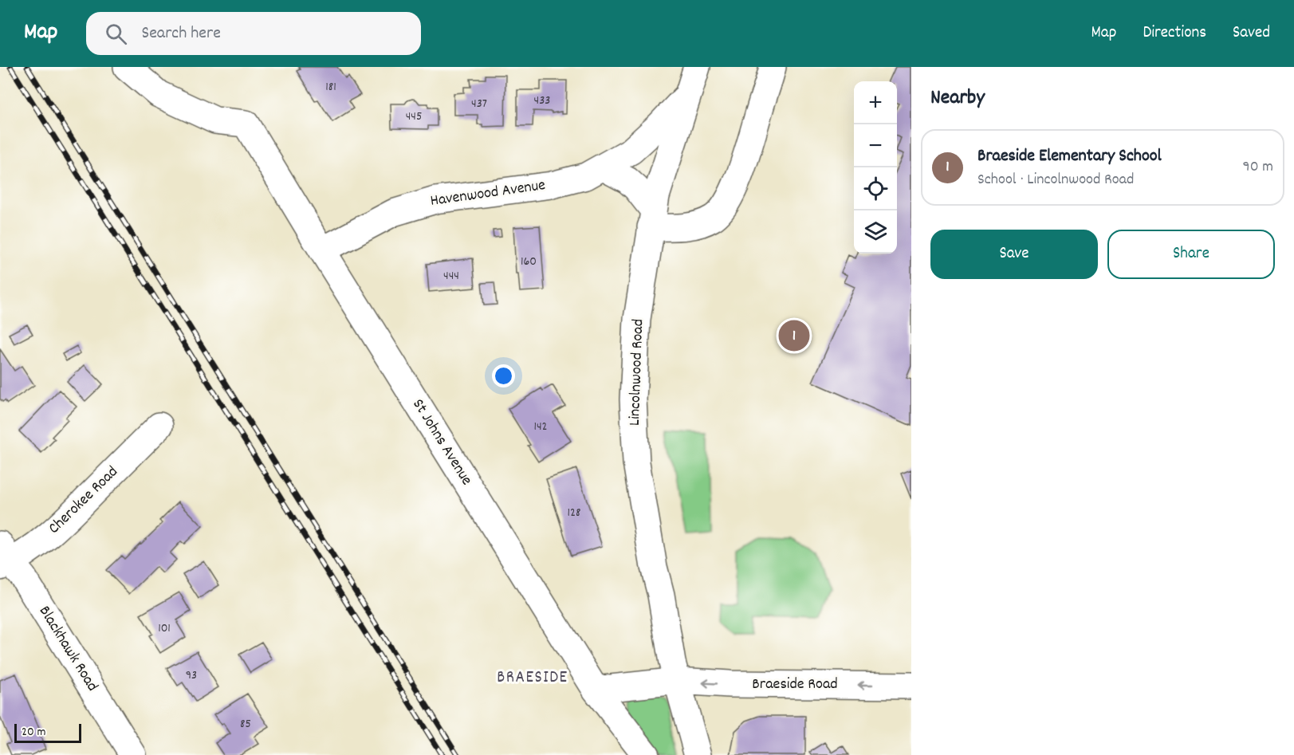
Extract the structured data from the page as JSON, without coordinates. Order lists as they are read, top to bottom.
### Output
{
  "streets": {
    "street": [
      "Havenwood Avenue",
      "Lincolnwood Road",
      "St Johns Avenue",
      "Cherokee Road",
      "Blackhawk Road",
      "Braeside Road"
    ]
  },
  "crossings": [
    ["Havenwood Avenue", "Lincolnwood Road"],
    ["Havenwood Avenue", "St Johns Avenue"],
    ["Lincolnwood Road", "Braeside Road"],
    ["Cherokee Road", "Blackhawk Road"]
  ],
  "one_way": ["Braeside Road"],
  "districts": ["BRAESIDE"],
  "house_numbers": [
    "181",
    "433",
    "437",
    "445",
    "160",
    "444",
    "142",
    "128",
    "101",
    "93",
    "85"
  ],
  "scale_bar": "20 m",
  "page": {
    "header": "Map",
    "search": "Search here",
    "nav": ["Map", "Directions", "Saved"],
    "heading": "Nearby",
    "map_buttons": ["+", "−"],
    "list": [
      {
        "mark": "1",
        "name": "Braeside Elementary School",
        "note": "School · Lincolnwood Road",
        "value": "90 m"
      }
    ],
    "buttons": ["Save", "Share"],
    "pins": "1",
    "scale": "20 m"
  }
}
